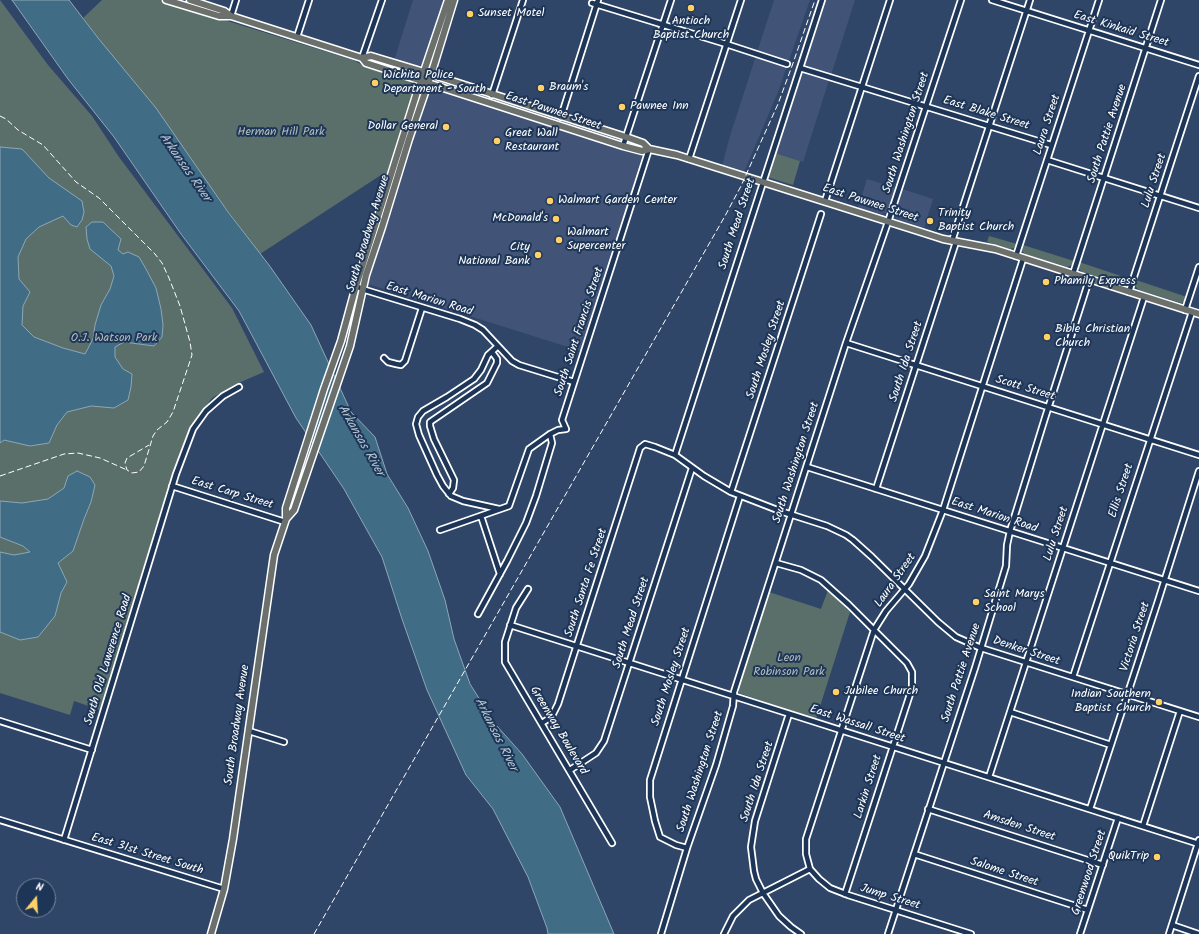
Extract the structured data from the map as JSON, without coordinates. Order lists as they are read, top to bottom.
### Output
{
  "streets": {
    "main road": ["East Pawnee Street", "South Broadway Avenue"],
    "street": [
      "East Kinkaid Street",
      "East Blake Street",
      "Laura Street",
      "South Washington Street",
      "South Pattie Avenue",
      "Lulu Street",
      "South Mead Street",
      "East Marion Road",
      "South Saint Francis Street",
      "South Mosley Street",
      "South Ida Street",
      "Scott Street",
      "Ellis Street",
      "East Carp Street",
      "South Santa Fe Street",
      "Victoria Street",
      "Denker Street",
      "South Old Lawerence Road",
      "East Wassall Street",
      "Greenway Boulevard",
      "Larkin Street",
      "Amsden Street",
      "East 31st Street South",
      "Salome Street",
      "Greenwood Street",
      "Jump Street"
    ]
  },
  "crossings": [
    ["East Kinkaid Street", "Laura Street"],
    ["East Kinkaid Street", "South Pattie Avenue"],
    ["East Kinkaid Street", "South Ida Street"],
    ["East Pawnee Street", "Laura Street"],
    ["East Pawnee Street", "South Washington Street"],
    ["East Pawnee Street", "South Pattie Avenue"],
    ["East Pawnee Street", "Lulu Street"],
    ["East Pawnee Street", "South Mead Street"],
    ["East Pawnee Street", "South Broadway Avenue"],
    ["East Pawnee Street", "South Saint Francis Street"],
    ["East Pawnee Street", "South Ida Street"],
    ["East Pawnee Street", "Ellis Street"],
    ["East Blake Street", "Laura Street"],
    ["East Blake Street", "South Washington Street"],
    ["East Blake Street", "South Mead Street"],
    ["East Blake Street", "South Ida Street"],
    ["Laura Street", "East Marion Road"],
    ["Laura Street", "Scott Street"],
    ["Laura Street", "Denker Street"],
    ["Laura Street", "East Wassall Street"],
    ["Laura Street", "Larkin Street"],
    ["Laura Street", "Jump Street"],
    ["South Washington Street", "East Marion Road"],
    ["South Washington Street", "South Mosley Street"],
    ["South Washington Street", "Scott Street"],
    ["South Washington Street", "Denker Street"],
    ["South Washington Street", "East Wassall Street"],
    ["South Washington Street", "Larkin Street"],
    ["South Pattie Avenue", "East Marion Road"],
    ["South Pattie Avenue", "Scott Street"],
    ["South Pattie Avenue", "Denker Street"],
    ["South Pattie Avenue", "East Wassall Street"],
    ["South Pattie Avenue", "Amsden Street"],
    ["South Pattie Avenue", "Salome Street"],
    ["South Pattie Avenue", "Jump Street"],
    ["Lulu Street", "East Marion Road"],
    ["Lulu Street", "Scott Street"],
    ["Lulu Street", "Denker Street"],
    ["Lulu Street", "East Wassall Street"],
    ["South Mead Street", "South Santa Fe Street"],
    ["South Mead Street", "East Wassall Street"],
    ["South Mead Street", "Greenway Boulevard"],
    ["South Broadway Avenue", "East Marion Road"],
    ["South Broadway Avenue", "East Carp Street"],
    ["South Broadway Avenue", "East 31st Street South"],
    ["East Marion Road", "South Saint Francis Street"],
    ["East Marion Road", "South Ida Street"],
    ["East Marion Road", "Ellis Street"],
    ["East Marion Road", "Victoria Street"],
    ["South Mosley Street", "East Wassall Street"],
    ["South Ida Street", "Scott Street"],
    ["South Ida Street", "East Wassall Street"],
    ["Scott Street", "Ellis Street"],
    ["Ellis Street", "Denker Street"],
    ["East Carp Street", "South Old Lawerence Road"],
    ["South Santa Fe Street", "East Wassall Street"],
    ["South Santa Fe Street", "Greenway Boulevard"],
    ["Victoria Street", "Denker Street"],
    ["Victoria Street", "East Wassall Street"],
    ["South Old Lawerence Road", "East 31st Street South"],
    ["East Wassall Street", "Greenway Boulevard"],
    ["East Wassall Street", "Larkin Street"],
    ["East Wassall Street", "Greenwood Street"],
    ["Larkin Street", "Jump Street"],
    ["Amsden Street", "Greenwood Street"],
    ["Salome Street", "Greenwood Street"]
  ],
  "water": ["Arkansas River"],
  "parks": ["Herman Hill Park", "O.J. Watson Park", "Leon Robinson Park"],
  "places": [
    "Antioch Baptist Church",
    "Sunset Motel",
    "Wichita Police Department - South",
    "Braum's",
    "Pawnee Inn",
    "Dollar General",
    "Great Wall Restaurant",
    "Walmart Garden Center",
    "McDonald's",
    "Trinity Baptist Church",
    "Walmart Supercenter",
    "City National Bank",
    "Phamily Express",
    "Bible Christian Church",
    "Saint Marys School",
    "Jubilee Church",
    "Indian Southern Baptist Church",
    "QuikTrip"
  ],
  "north": "top"
}
